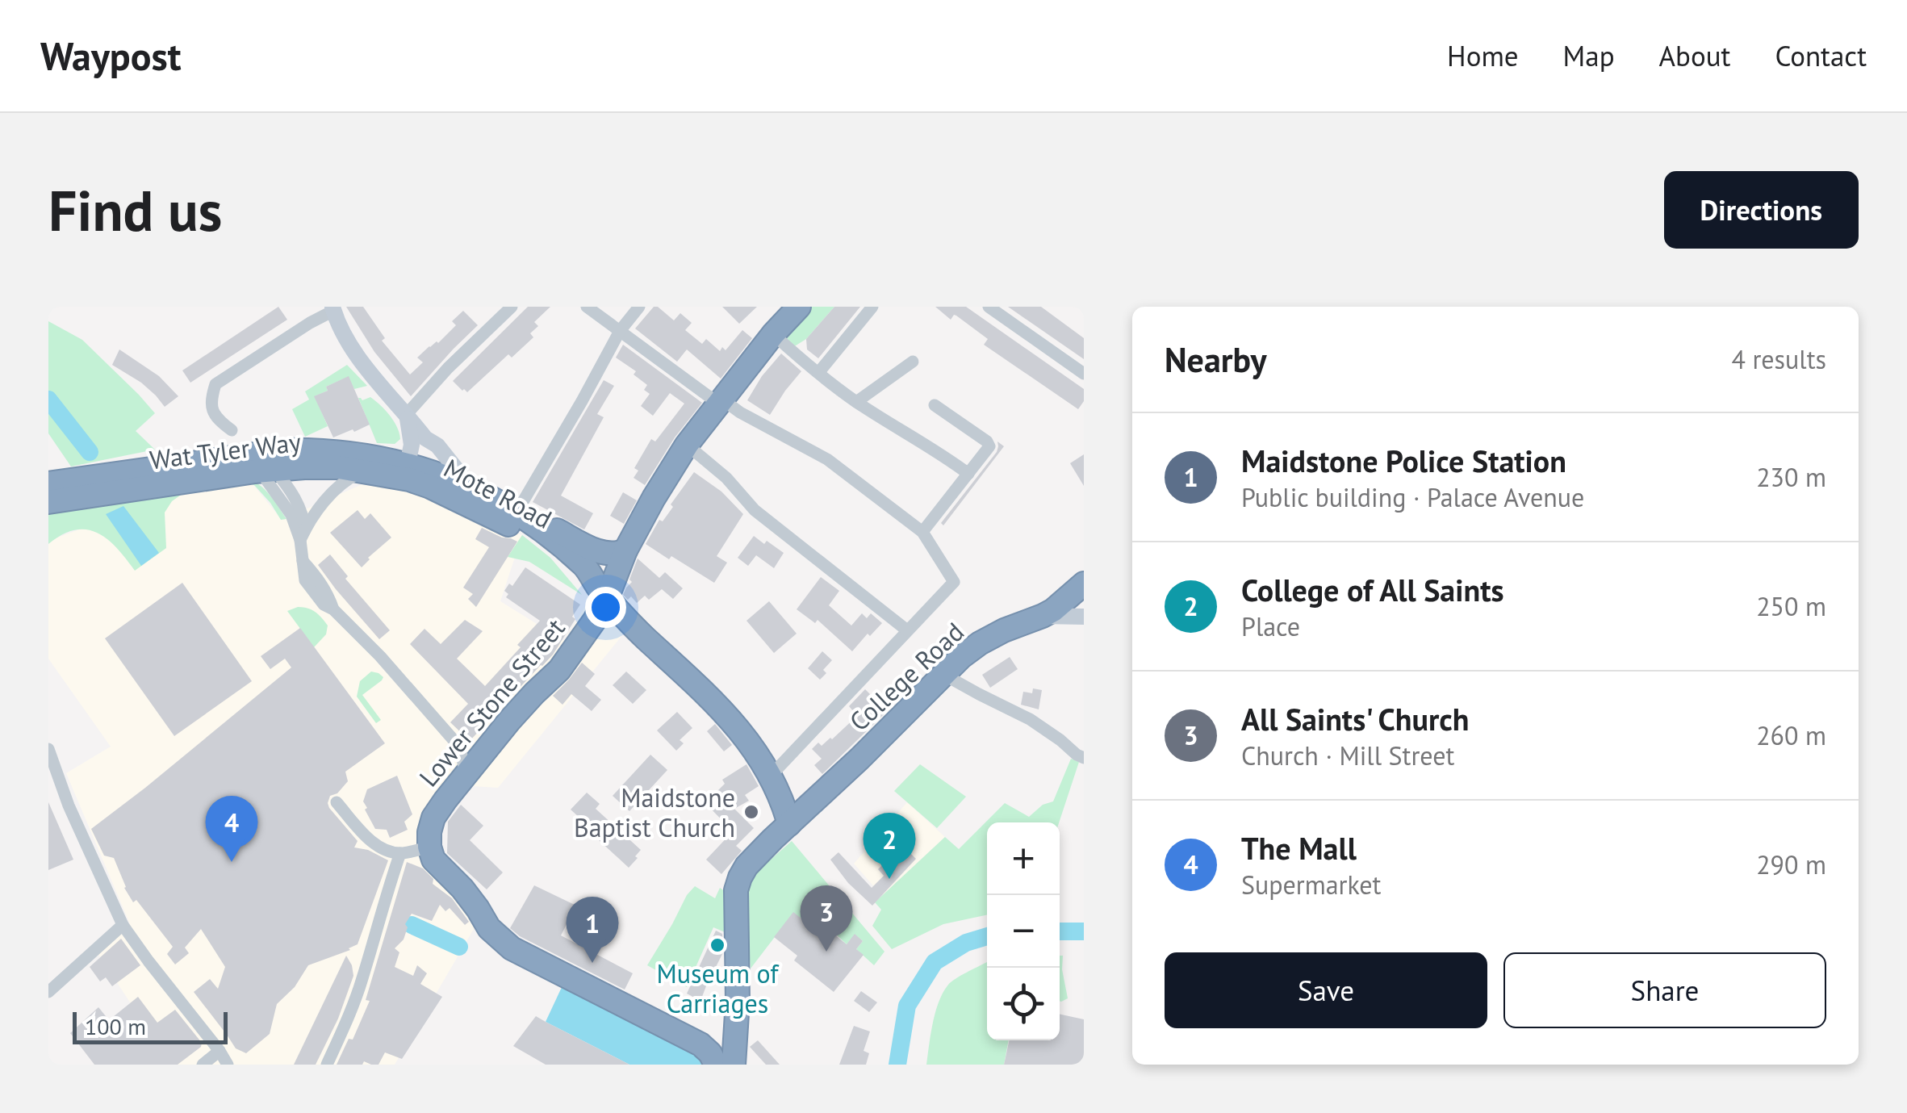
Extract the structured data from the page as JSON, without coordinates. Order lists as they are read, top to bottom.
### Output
{
  "streets": {
    "highway": [
      "Wat Tyler Way",
      "Mote Road",
      "College Road",
      "Lower Stone Street"
    ]
  },
  "crossings": [
    ["Wat Tyler Way", "Mote Road"],
    ["Mote Road", "Lower Stone Street"]
  ],
  "places": ["Maidstone Baptist Church", "Museum of Carriages"],
  "scale_bar": "100 m",
  "page": {
    "header": "Waypost",
    "nav": [
      "Home",
      "Map",
      "About",
      "Contact"
    ],
    "buttons": [
      "Directions",
      ["Save", "Share"]
    ],
    "title": "Find us",
    "heading": ["Nearby", "4 results"],
    "list": [
      {
        "mark": "1",
        "name": "Maidstone Police Station",
        "note": "Public building · Palace Avenue",
        "value": "230 m"
      },
      {
        "mark": "2",
        "name": "College of All Saints",
        "note": "Place",
        "value": "250 m"
      },
      {
        "mark": "3",
        "name": "All Saints' Church",
        "note": "Church · Mill Street",
        "value": "260 m"
      },
      {
        "mark": "4",
        "name": "The Mall",
        "note": "Supermarket",
        "value": "290 m"
      }
    ],
    "pins": [
      "4",
      "2",
      "3",
      "1"
    ],
    "map_buttons": ["+", "−"],
    "scale": "100 m"
  }
}
